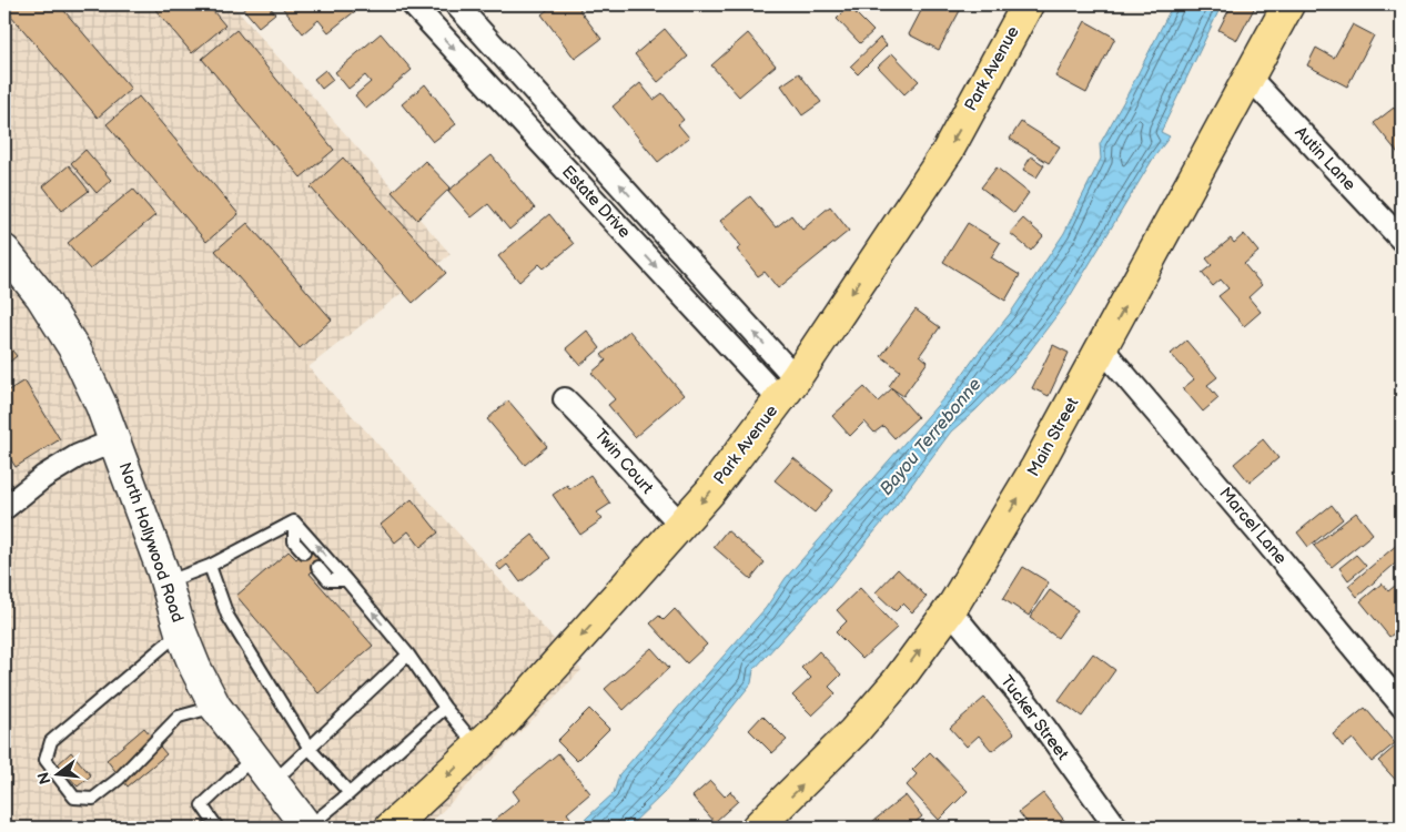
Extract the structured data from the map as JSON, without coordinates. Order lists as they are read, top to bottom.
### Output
{
  "streets": {
    "main road": ["Park Avenue", "Main Street", "North Hollywood Road"],
    "street": [
      "Autin Lane",
      "Estate Drive",
      "Twin Court",
      "Marcel Lane",
      "Tucker Street"
    ]
  },
  "crossings": [
    ["Park Avenue", "Estate Drive"],
    ["Park Avenue", "Twin Court"],
    ["Autin Lane", "Main Street"],
    ["Main Street", "Marcel Lane"],
    ["Main Street", "Tucker Street"]
  ],
  "one_way": ["Park Avenue", "Main Street"],
  "water": ["Bayou Terrebonne"],
  "north": "left"
}
